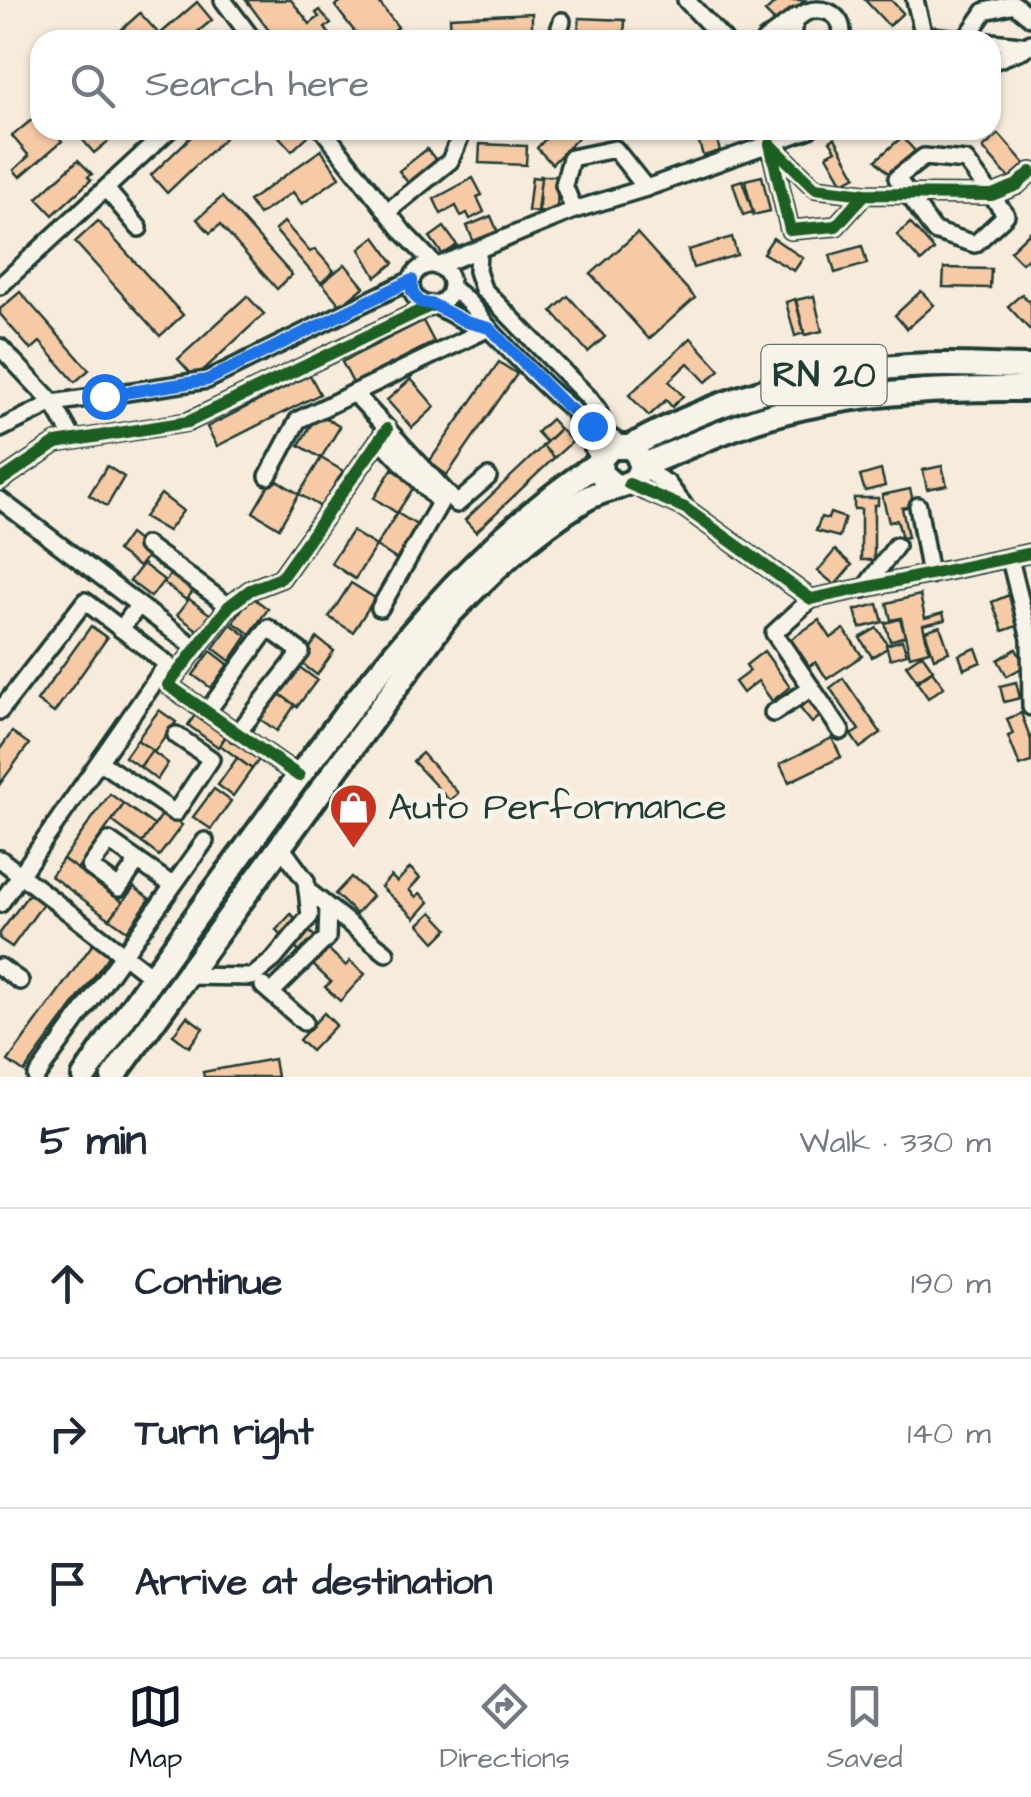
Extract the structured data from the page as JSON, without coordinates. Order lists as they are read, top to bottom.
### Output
{
  "streets": {
    "highway": ["RN 20"]
  },
  "places": {
    "shop": ["Auto Performance"]
  },
  "page": {
    "search": "Search here",
    "heading": ["5 min", "Walk · 330 m"],
    "list": [
      ["Continue", "190 m"],
      ["Turn right", "140 m"],
      "Arrive at destination"
    ],
    "nav": ["Map", "Directions", "Saved"]
  }
}
